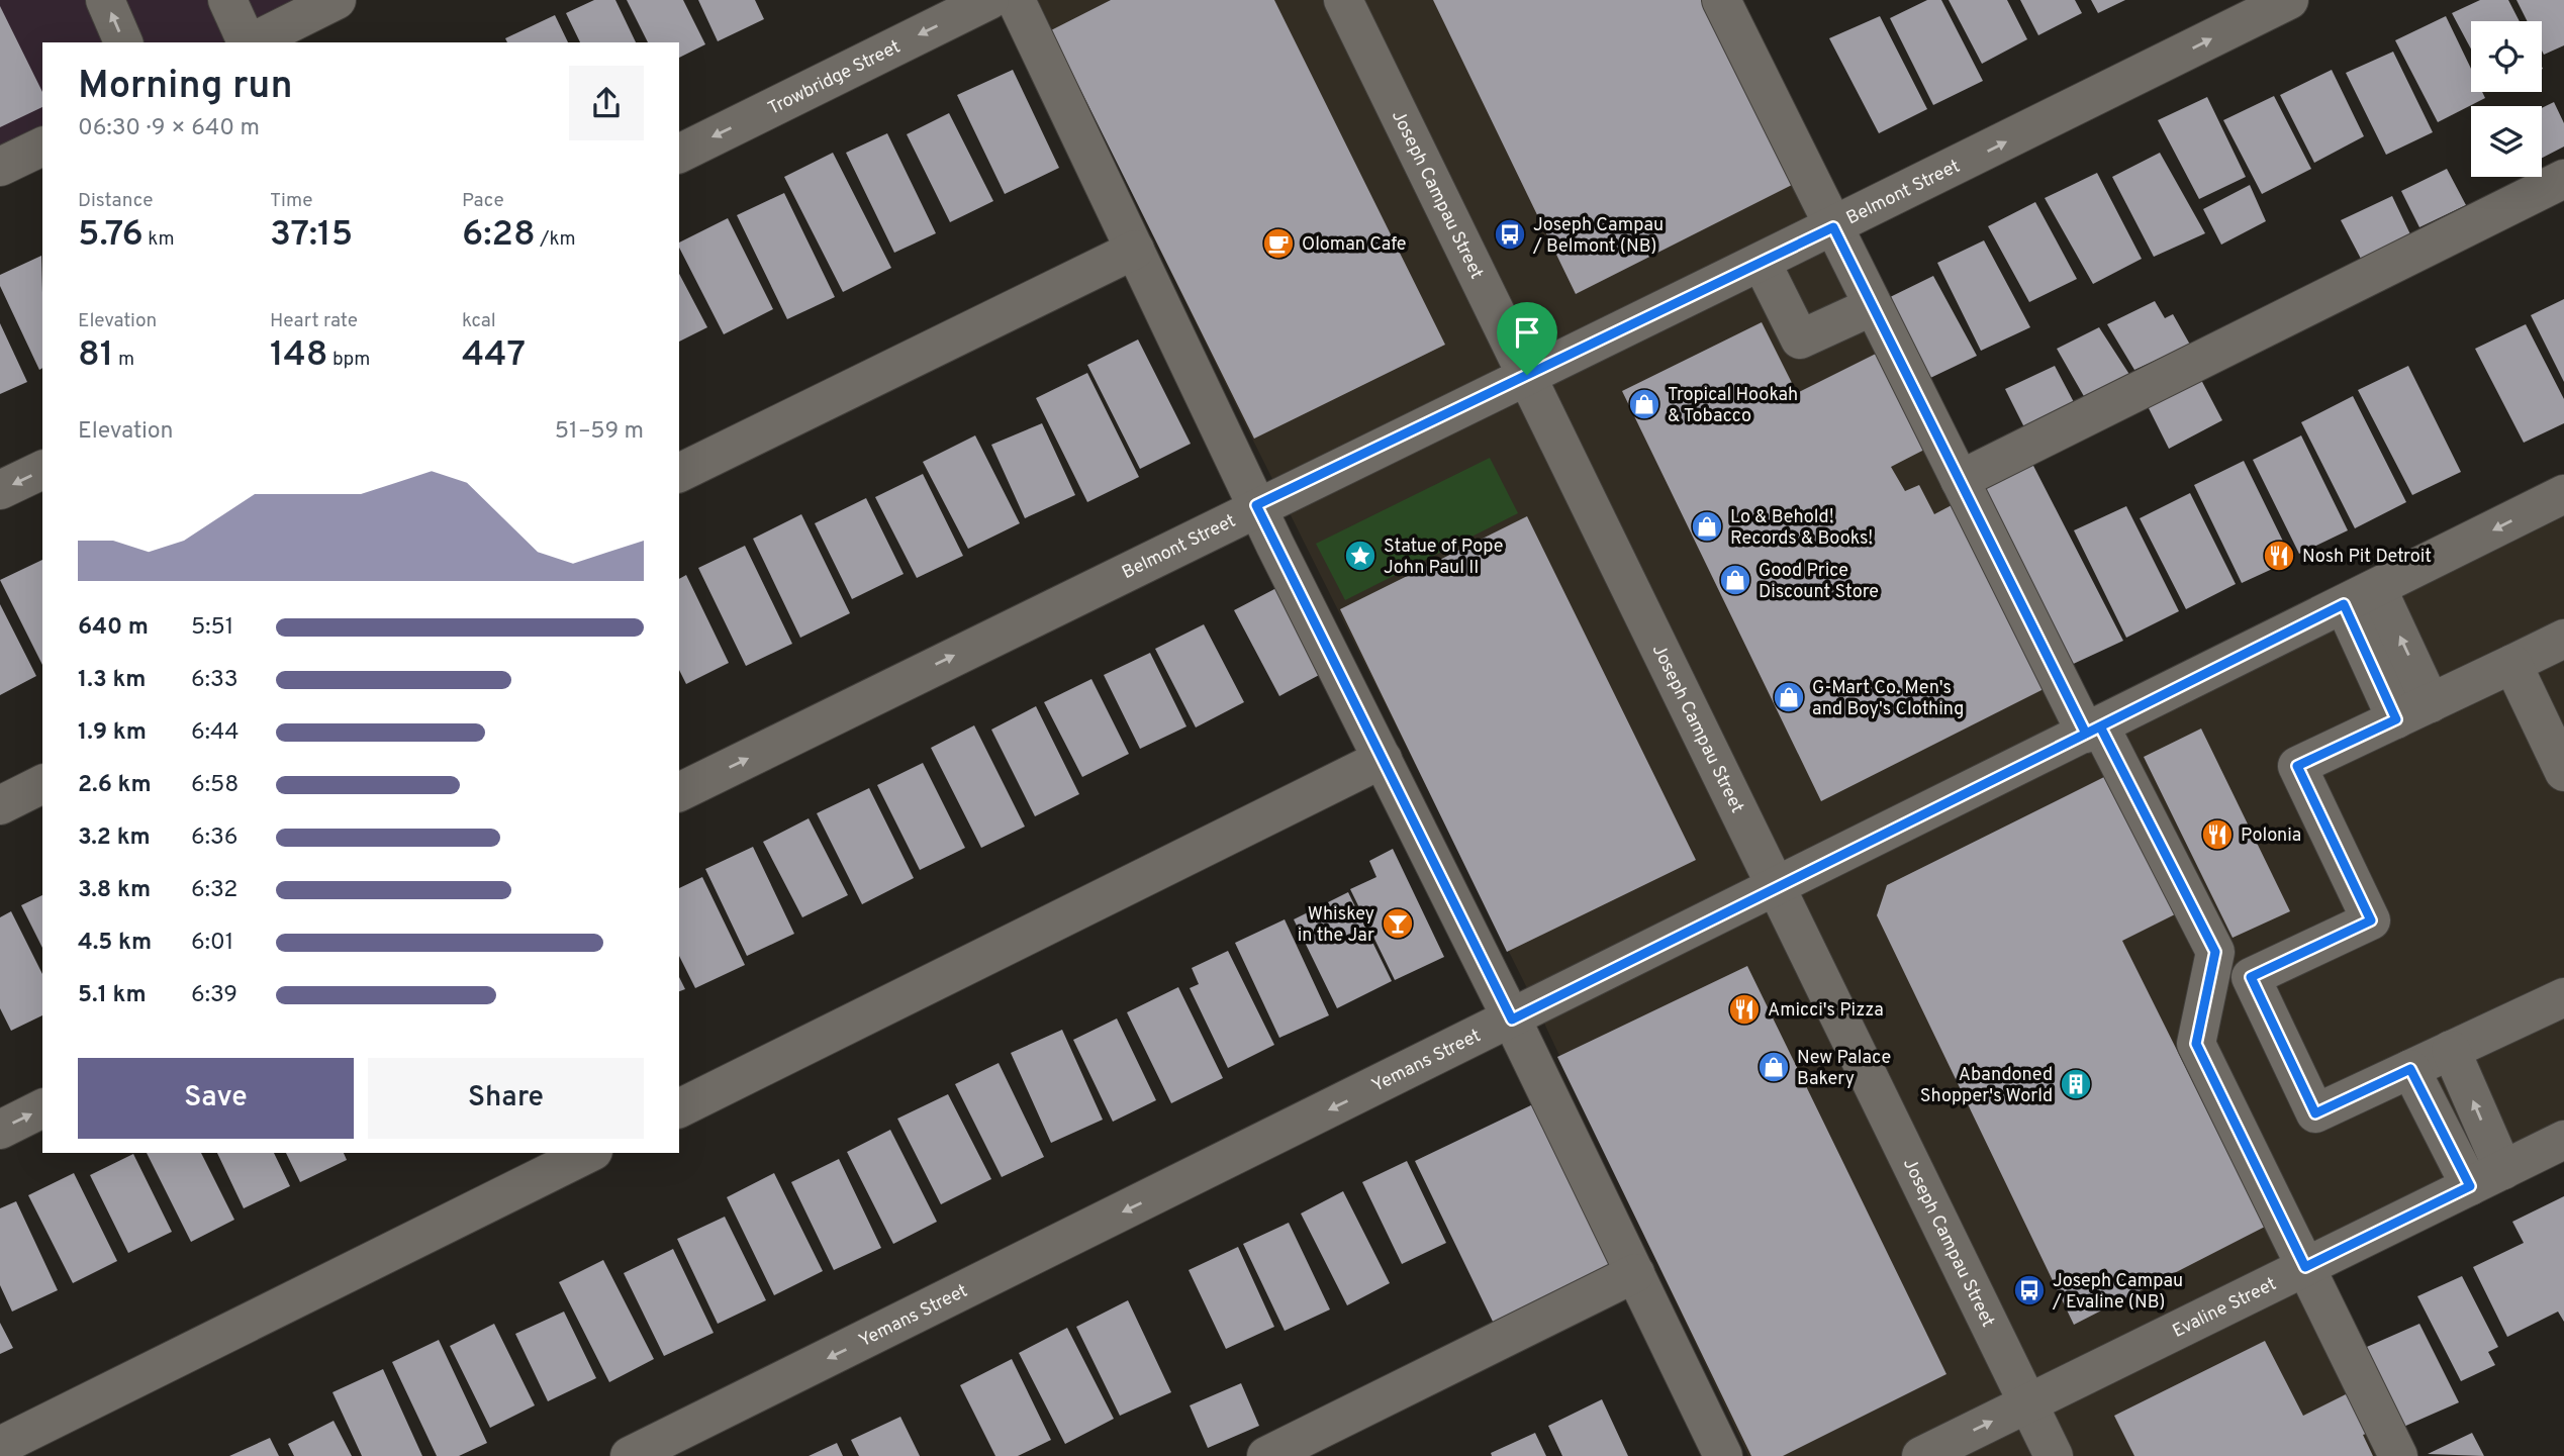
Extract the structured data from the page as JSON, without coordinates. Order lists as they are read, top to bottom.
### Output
{
  "streets": {
    "street": [
      "Trowbridge Street",
      "Belmont Street",
      "Joseph Campau Street",
      "Yemans Street",
      "Evaline Street"
    ]
  },
  "crossings": [
    ["Belmont Street", "Joseph Campau Street"],
    ["Joseph Campau Street", "Yemans Street"],
    ["Joseph Campau Street", "Evaline Street"]
  ],
  "places": {
    "bus stop": ["Joseph Campau / Belmont (NB)", "Joseph Campau / Evaline (NB)"],
    "cafe": ["Oloman Cafe"],
    "shop": [
      "Tropical Hookah & Tobacco",
      "Lo & Behold! Records & Books!",
      "Good Price Discount Store",
      "G-Mart Co. Men's and Boy's Clothing",
      "New Palace Bakery"
    ],
    "place": ["Statue of Pope John Paul II"],
    "restaurant": ["Nosh Pit Detroit", "Polonia", "Amicci's Pizza"],
    "bar": ["Whiskey in the Jar"],
    "building": ["Abandoned Shopper's World"]
  },
  "page": {
    "heading": ["Morning run", "06:30 · 9 × 640 m"],
    "stats": [
      ["Distance", "5.76 km"],
      ["Time", "37:15"],
      ["Pace", "6:28 /km"],
      ["Elevation", "81 m"],
      ["Heart rate", "148 bpm"],
      ["kcal", "447"]
    ],
    "chart": ["Elevation", "51–59 m"],
    "list": [
      {
        "name": "640 m",
        "note": "5:51"
      },
      {
        "name": "1.3 km",
        "note": "6:33"
      },
      {
        "name": "1.9 km",
        "note": "6:44"
      },
      {
        "name": "2.6 km",
        "note": "6:58"
      },
      {
        "name": "3.2 km",
        "note": "6:36"
      },
      {
        "name": "3.8 km",
        "note": "6:32"
      },
      {
        "name": "4.5 km",
        "note": "6:01"
      },
      {
        "name": "5.1 km",
        "note": "6:39"
      }
    ],
    "buttons": ["Save", "Share"]
  }
}
